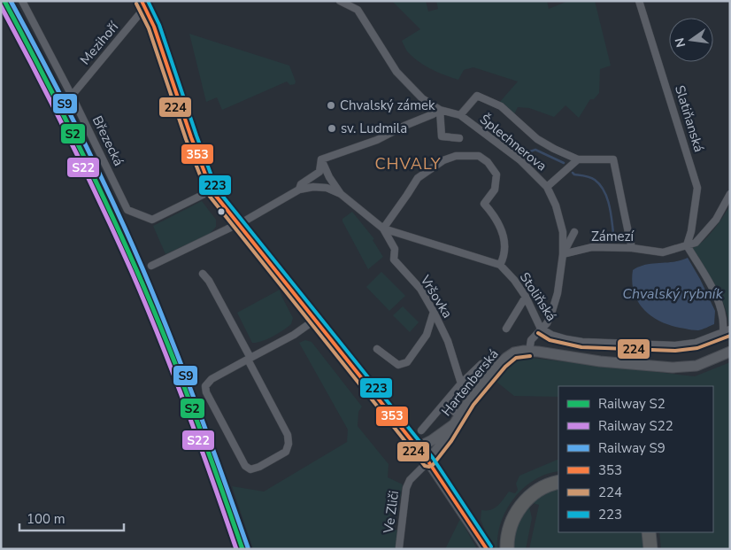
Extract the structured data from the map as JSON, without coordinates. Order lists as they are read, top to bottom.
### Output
{
  "streets": {
    "main road": ["Hartenberská"],
    "street": [
      "Mezihoří",
      "Slatiňanská",
      "Březecká",
      "Šplechnerova",
      "Zámezí",
      "Vršovka",
      "Stoliňská",
      "Ve Zliči"
    ]
  },
  "crossings": [
    ["Mezihoří", "Březecká"],
    ["Slatiňanská", "Zámezí"],
    ["Slatiňanská", "Stoliňská"],
    ["Šplechnerova", "Zámezí"],
    ["Šplechnerova", "Stoliňská"],
    ["Šplechnerova", "Hartenberská"],
    ["Zámezí", "Stoliňská"]
  ],
  "districts": ["CHVALY"],
  "water": ["Chvalský rybník"],
  "places": ["Chvalský zámek", "sv. Ludmila"],
  "lines": [
    "rail line S2",
    "rail line S9",
    "transit line 353",
    "transit line 223",
    "transit line 224",
    "rail line S22"
  ],
  "legend": [
    "Railway S2",
    "Railway S22",
    "Railway S9",
    "353",
    "224",
    "223"
  ],
  "scale_bar": "100 m",
  "north": "left"
}
